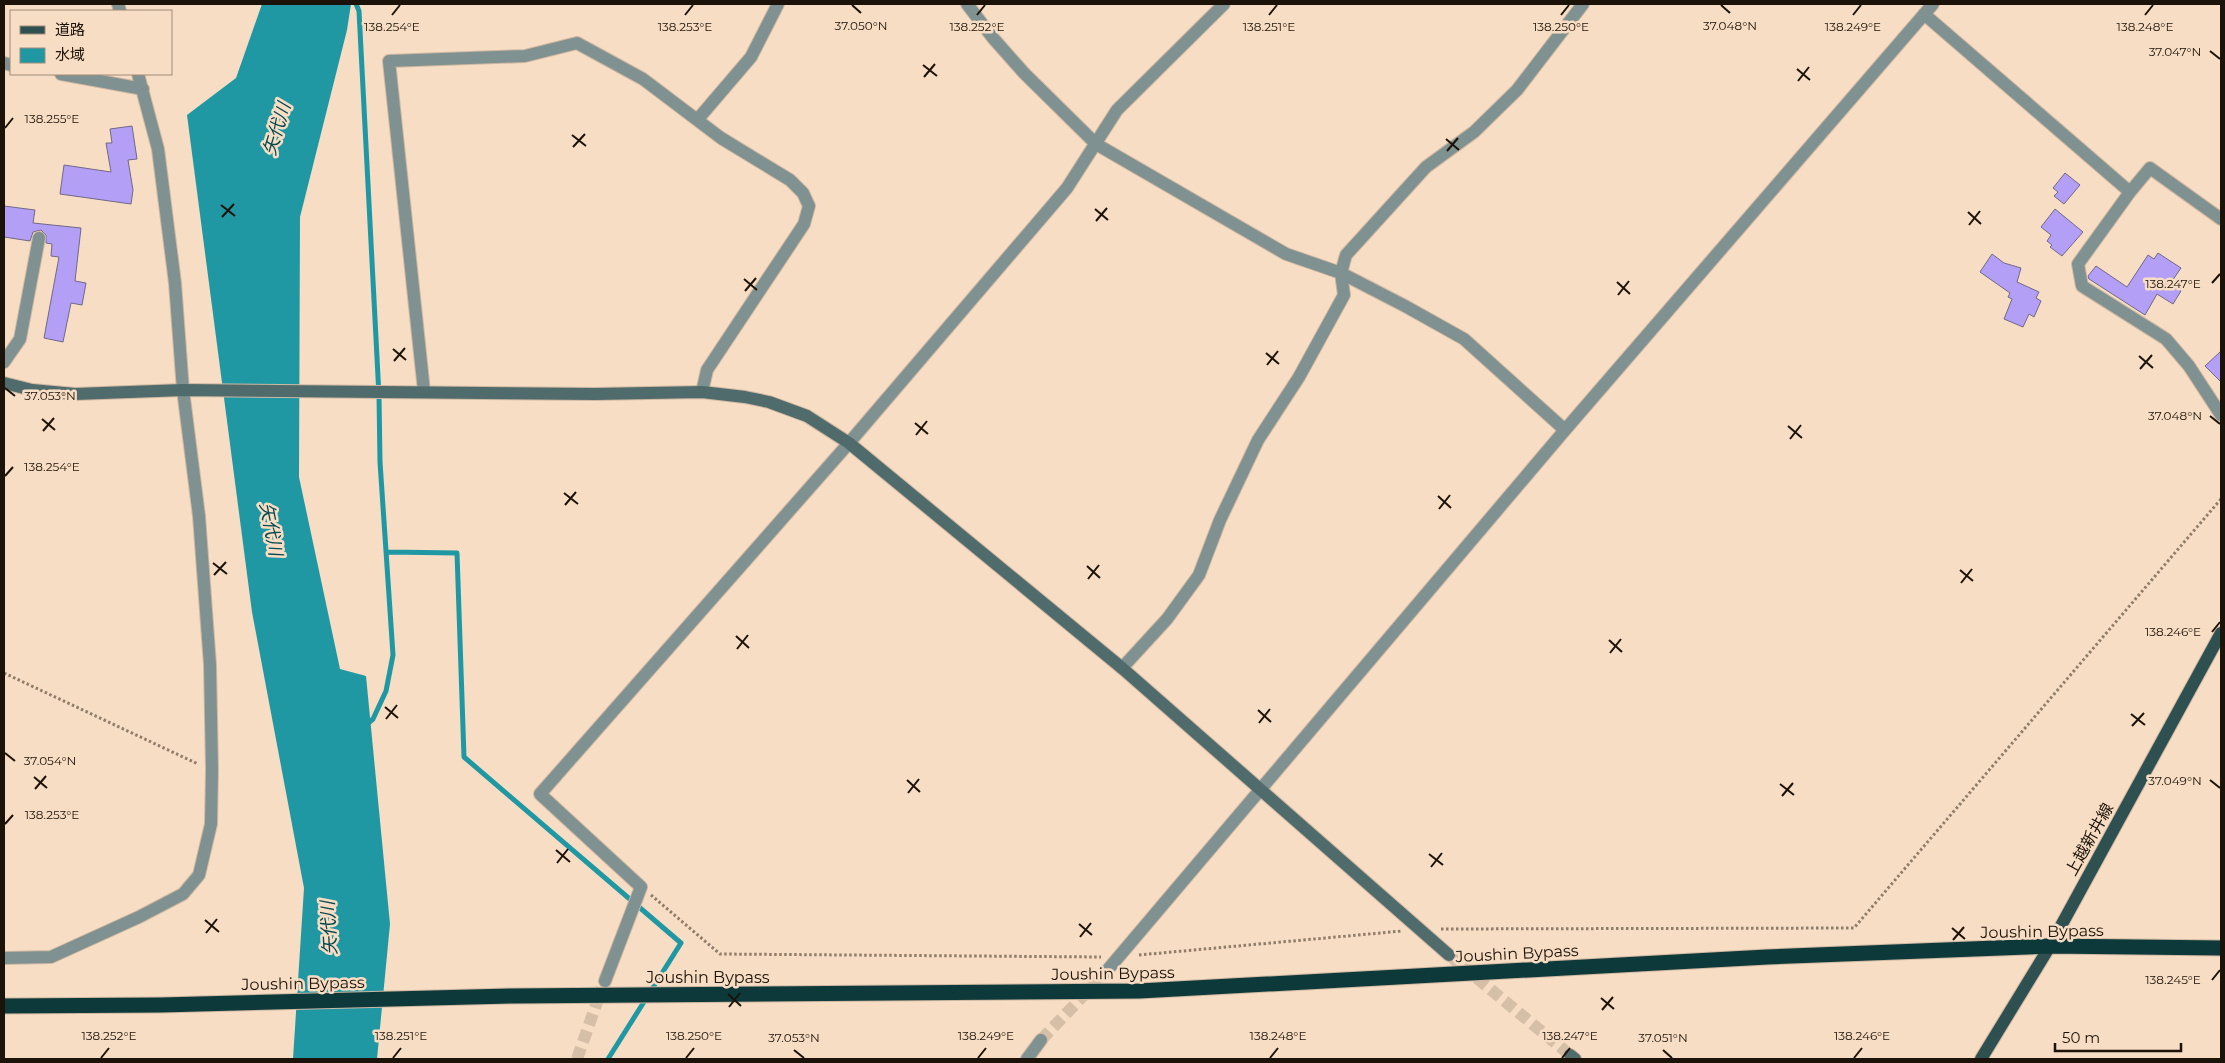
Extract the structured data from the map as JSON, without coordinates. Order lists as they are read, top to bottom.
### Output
{
  "streets": {
    "highway": ["Joushin Bypass"],
    "main road": ["上越新井線"]
  },
  "crossings": [
    ["上越新井線", "Joushin Bypass"]
  ],
  "water": ["矢代川"],
  "legend": ["道路", "水域"],
  "scale_bar": "50 m",
  "coordinates": [
    "37.050°N",
    "37.048°N",
    "138.254°E",
    "138.253°E",
    "138.252°E",
    "138.251°E",
    "138.250°E",
    "138.249°E",
    "138.248°E",
    "37.047°N",
    "138.255°E",
    "138.247°E",
    "37.053°N",
    "138.246°E",
    "37.054°N",
    "37.049°N",
    "138.245°E",
    "37.051°N"
  ]
}
